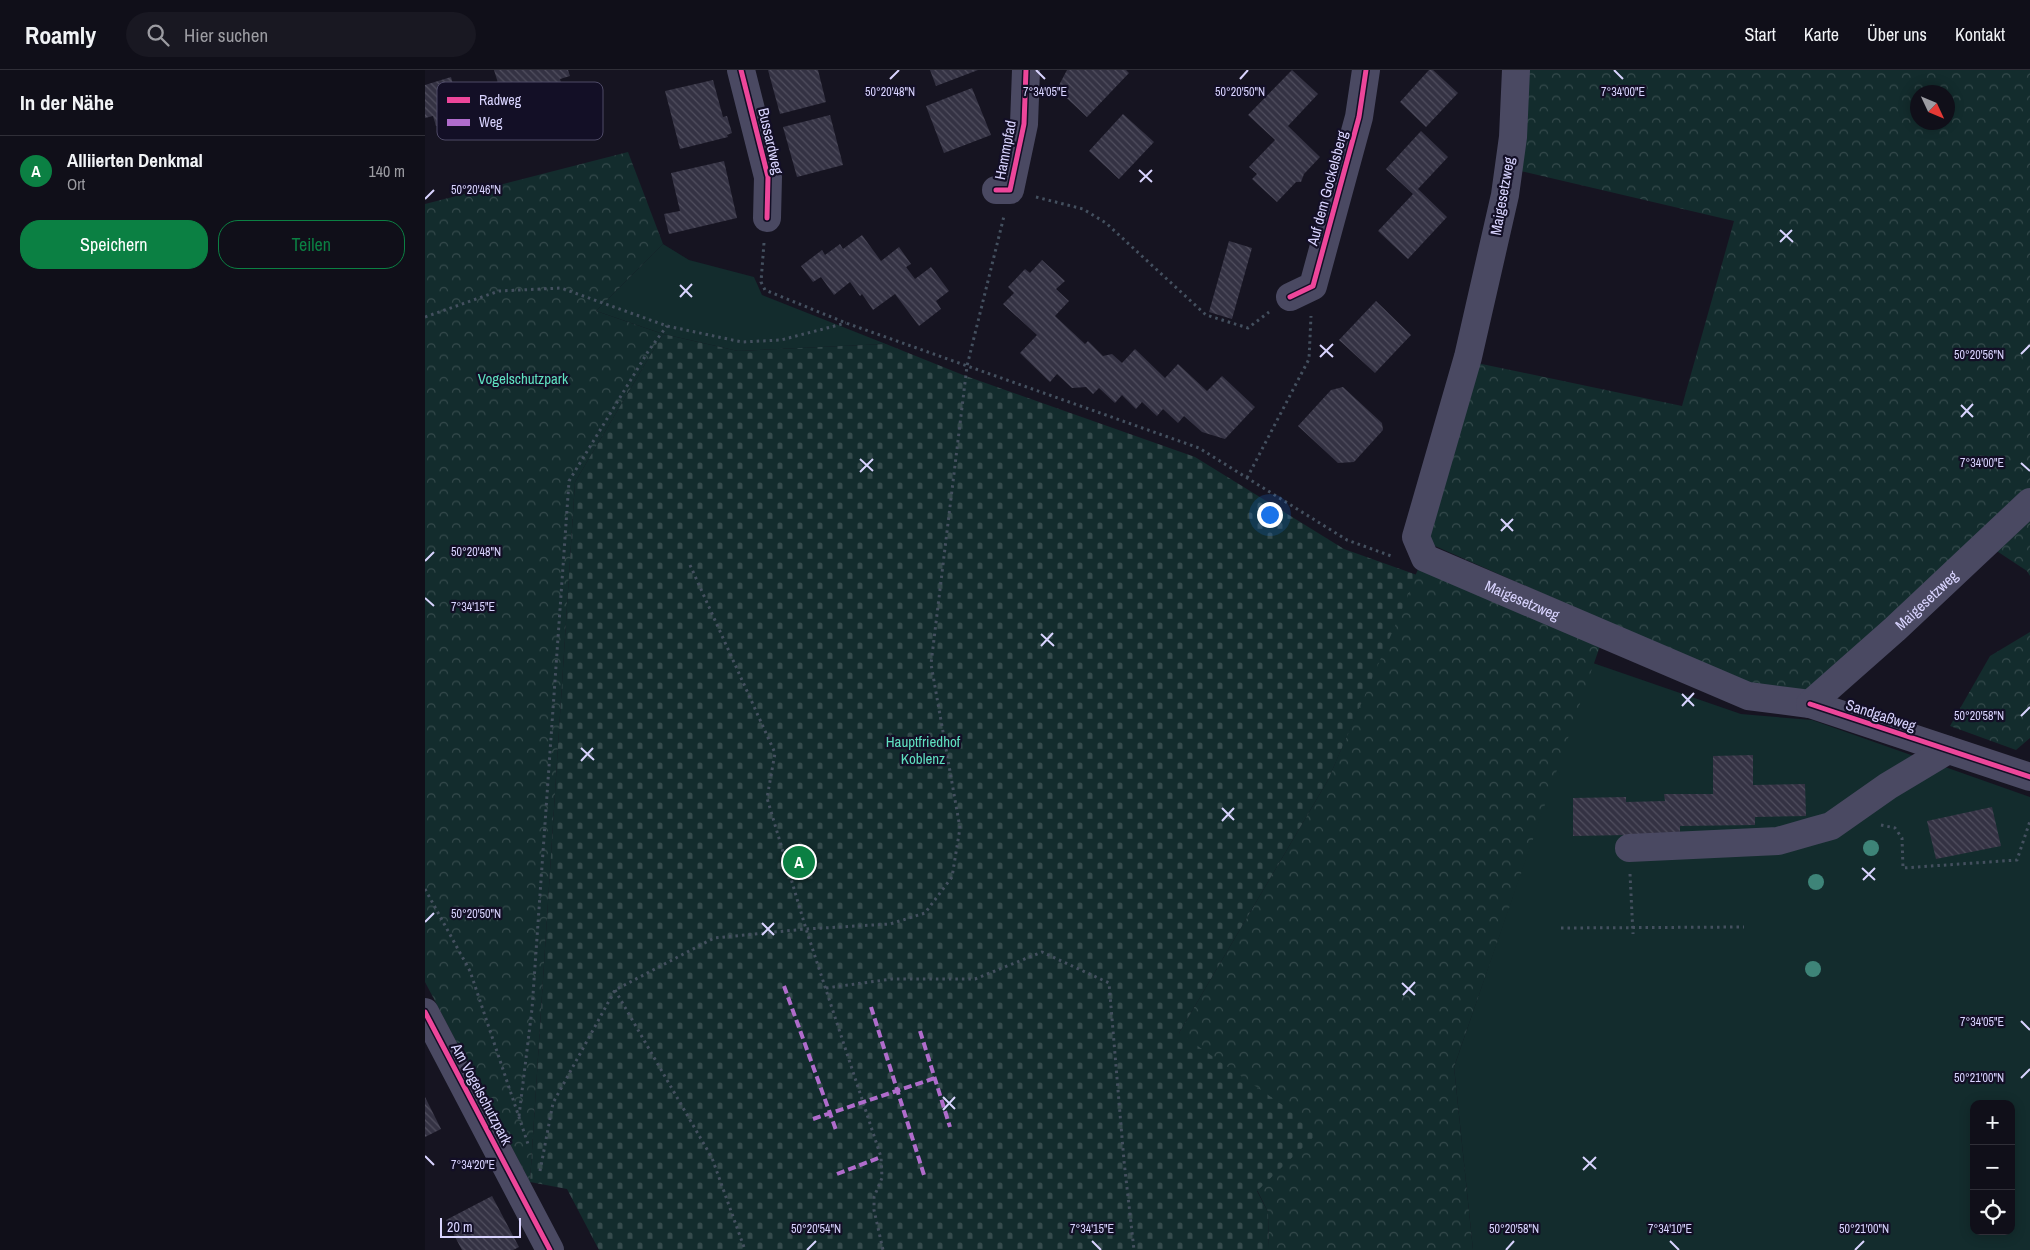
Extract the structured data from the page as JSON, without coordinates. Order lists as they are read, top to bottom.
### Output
{
  "streets": {
    "street": [
      "Bussardweg",
      "Hammpfad",
      "Auf dem Gockelsberg",
      "Maigesetzweg",
      "Sandgaßweg",
      "Am Vogelschutzpark"
    ]
  },
  "crossings": [
    ["Maigesetzweg", "Sandgaßweg"]
  ],
  "parks": ["Vogelschutzpark", "Hauptfriedhof Koblenz"],
  "legend": ["Radweg", "Weg"],
  "scale_bar": "20 m",
  "north": "bottom right",
  "page": {
    "header": "Roamly",
    "search": "Hier suchen",
    "nav": [
      "Start",
      "Karte",
      "Über uns",
      "Kontakt"
    ],
    "heading": "In der Nähe",
    "list": [
      {
        "mark": "A",
        "name": "Alliierten Denkmal",
        "note": "Ort",
        "value": "140 m"
      }
    ],
    "buttons": ["Speichern", "Teilen"],
    "pins": "A",
    "map_buttons": ["+", "−"],
    "scale": "20 m"
  },
  "coordinates": [
    "7°34'05\"E",
    "7°34'00\"E",
    "50°20'48\"N",
    "50°20'50\"N",
    "50°20'46\"N",
    "50°20'56\"N",
    "7°34'15\"E",
    "50°20'58\"N",
    "50°21'00\"N",
    "7°34'20\"E",
    "50°20'54\"N",
    "7°34'10\"E"
  ]
}
